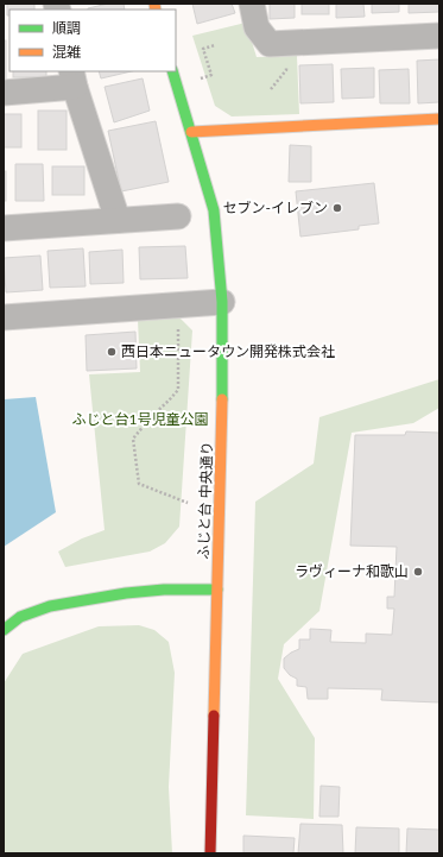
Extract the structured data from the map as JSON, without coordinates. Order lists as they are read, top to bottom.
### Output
{
  "streets": {
    "street": ["ふじと台 中央通り"]
  },
  "parks": ["ふじと台1号児童公園"],
  "places": ["セブン-イレブン", "西日本ニュータウン開発株式会社", "ラヴィーナ和歌山"],
  "legend": ["順調", "混雑"]
}
